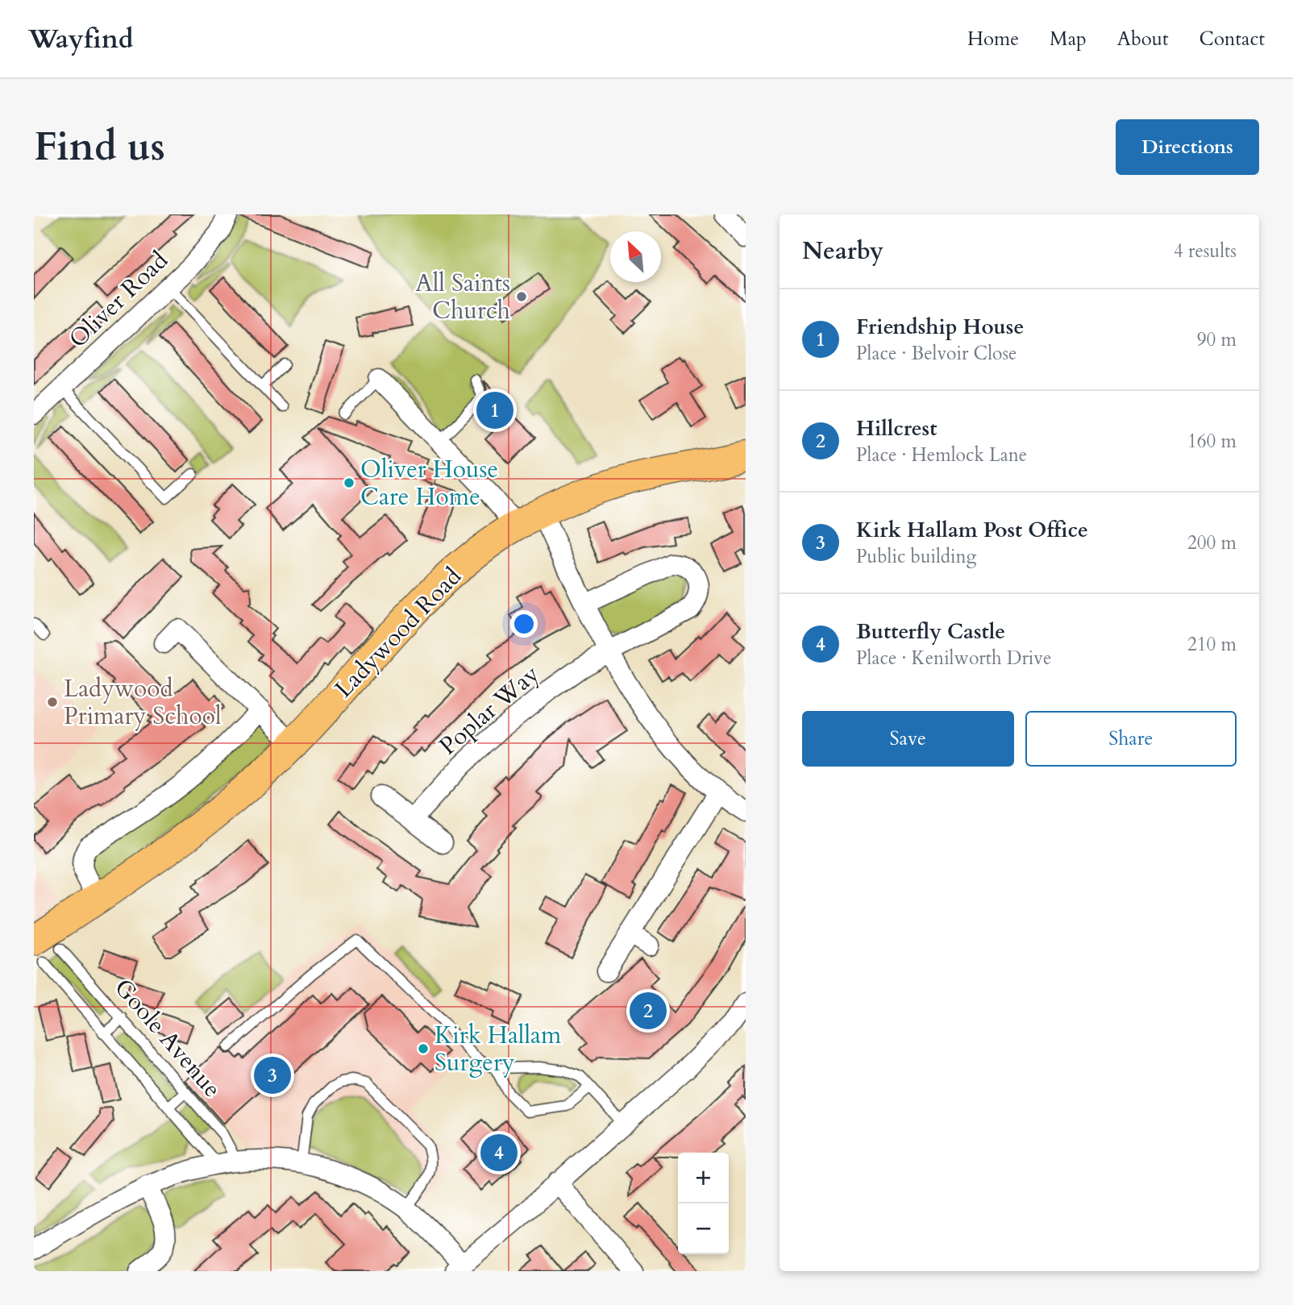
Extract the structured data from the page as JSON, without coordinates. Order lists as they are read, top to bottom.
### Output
{
  "streets": {
    "main road": ["Ladywood Road"],
    "street": ["Oliver Road", "Poplar Way"],
    "lane": ["Goole Avenue"]
  },
  "crossings": [
    ["Ladywood Road", "Goole Avenue"]
  ],
  "places": [
    "All Saints Church",
    "Oliver House Care Home",
    "Ladywood Primary School",
    "Kirk Hallam Surgery"
  ],
  "north": "top left",
  "page": {
    "header": "Wayfind",
    "nav": [
      "Home",
      "Map",
      "About",
      "Contact"
    ],
    "buttons": [
      "Directions",
      ["Save", "Share"]
    ],
    "title": "Find us",
    "heading": ["Nearby", "4 results"],
    "list": [
      {
        "mark": "1",
        "name": "Friendship House",
        "note": "Place · Belvoir Close",
        "value": "90 m"
      },
      {
        "mark": "2",
        "name": "Hillcrest",
        "note": "Place · Hemlock Lane",
        "value": "160 m"
      },
      {
        "mark": "3",
        "name": "Kirk Hallam Post Office",
        "note": "Public building",
        "value": "200 m"
      },
      {
        "mark": "4",
        "name": "Butterfly Castle",
        "note": "Place · Kenilworth Drive",
        "value": "210 m"
      }
    ],
    "pins": [
      "1",
      "2",
      "3",
      "4"
    ],
    "map_buttons": ["+", "−"]
  }
}
